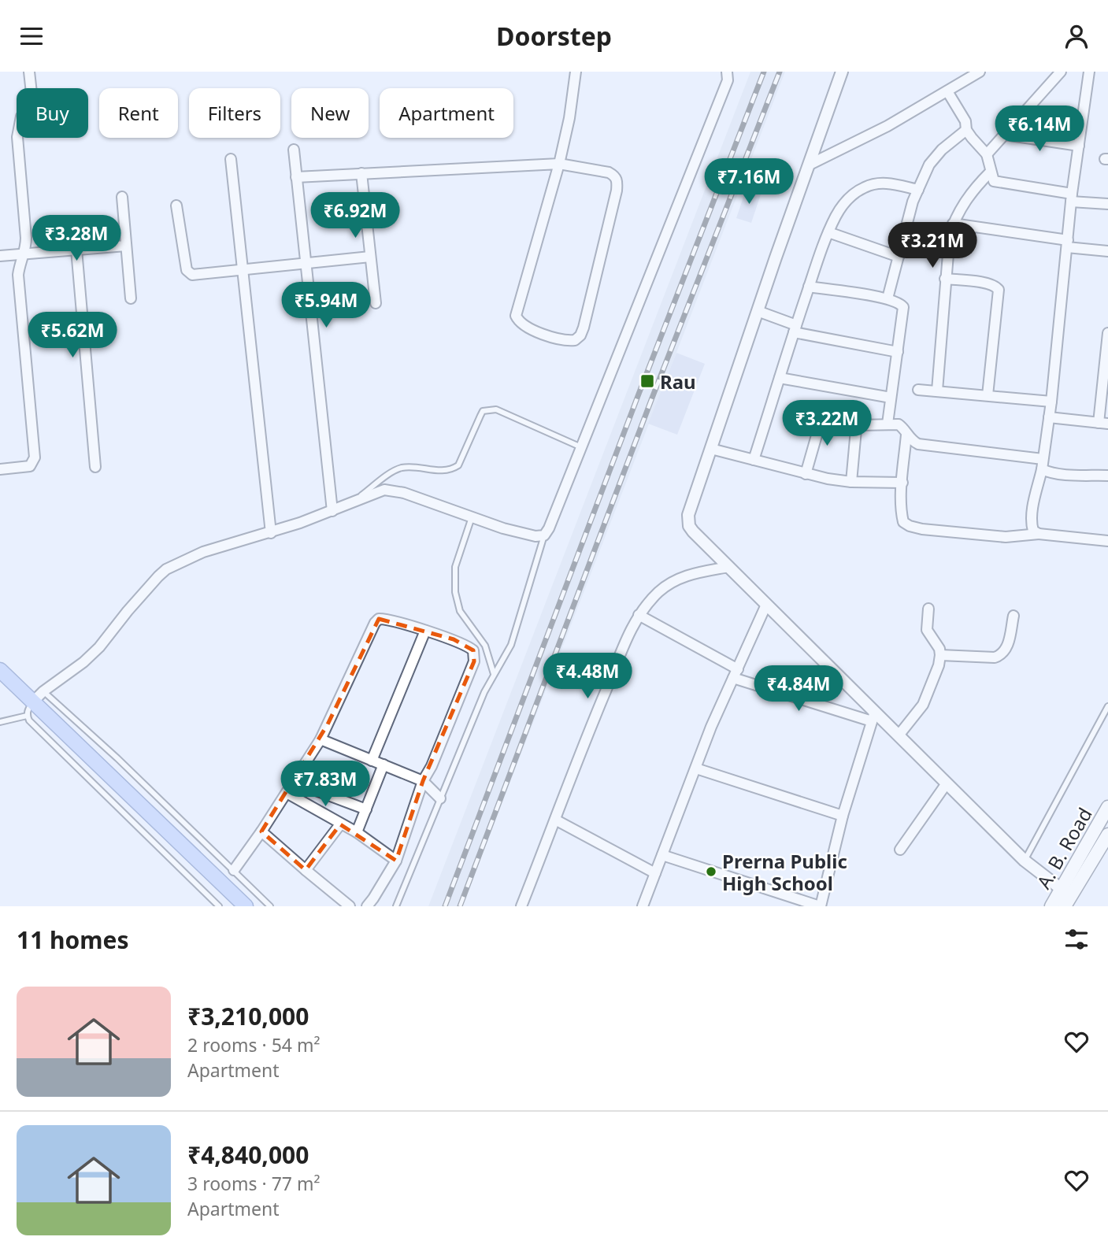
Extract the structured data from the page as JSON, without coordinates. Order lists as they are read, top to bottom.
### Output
{
  "streets": {
    "main road": ["A. B. Road"]
  },
  "places": {
    "transit": ["Rau"],
    "other": ["Prerna Public High School"]
  },
  "page": {
    "header": "Doorstep",
    "chip": [
      "Buy",
      "Rent",
      "Filters",
      "New",
      "Apartment"
    ],
    "price": [
      "₹6.14M",
      "₹7.16M",
      "₹6.92M",
      "₹3.28M",
      "₹3.21M",
      "₹5.94M",
      "₹5.62M",
      "₹3.22M",
      "₹4.48M",
      "₹4.84M",
      "₹7.83M"
    ],
    "heading": "11 homes",
    "list": [
      {
        "name": "₹3,210,000",
        "note": "2 rooms · 54 m² · Apartment"
      },
      {
        "name": "₹4,840,000",
        "note": "3 rooms · 77 m² · Apartment"
      }
    ]
  }
}
